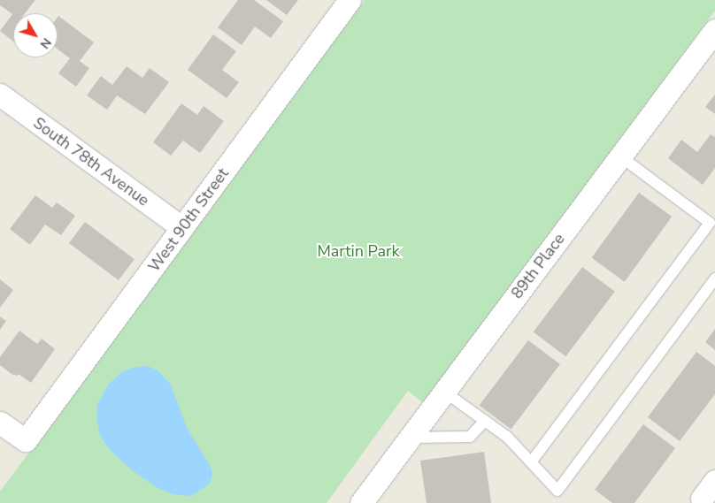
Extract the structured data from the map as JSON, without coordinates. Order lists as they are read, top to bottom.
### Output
{
  "streets": {
    "street": ["South 78th Avenue", "West 90th Street", "89th Place"]
  },
  "crossings": [
    ["South 78th Avenue", "West 90th Street"]
  ],
  "parks": ["Martin Park"],
  "north": "bottom right"
}
